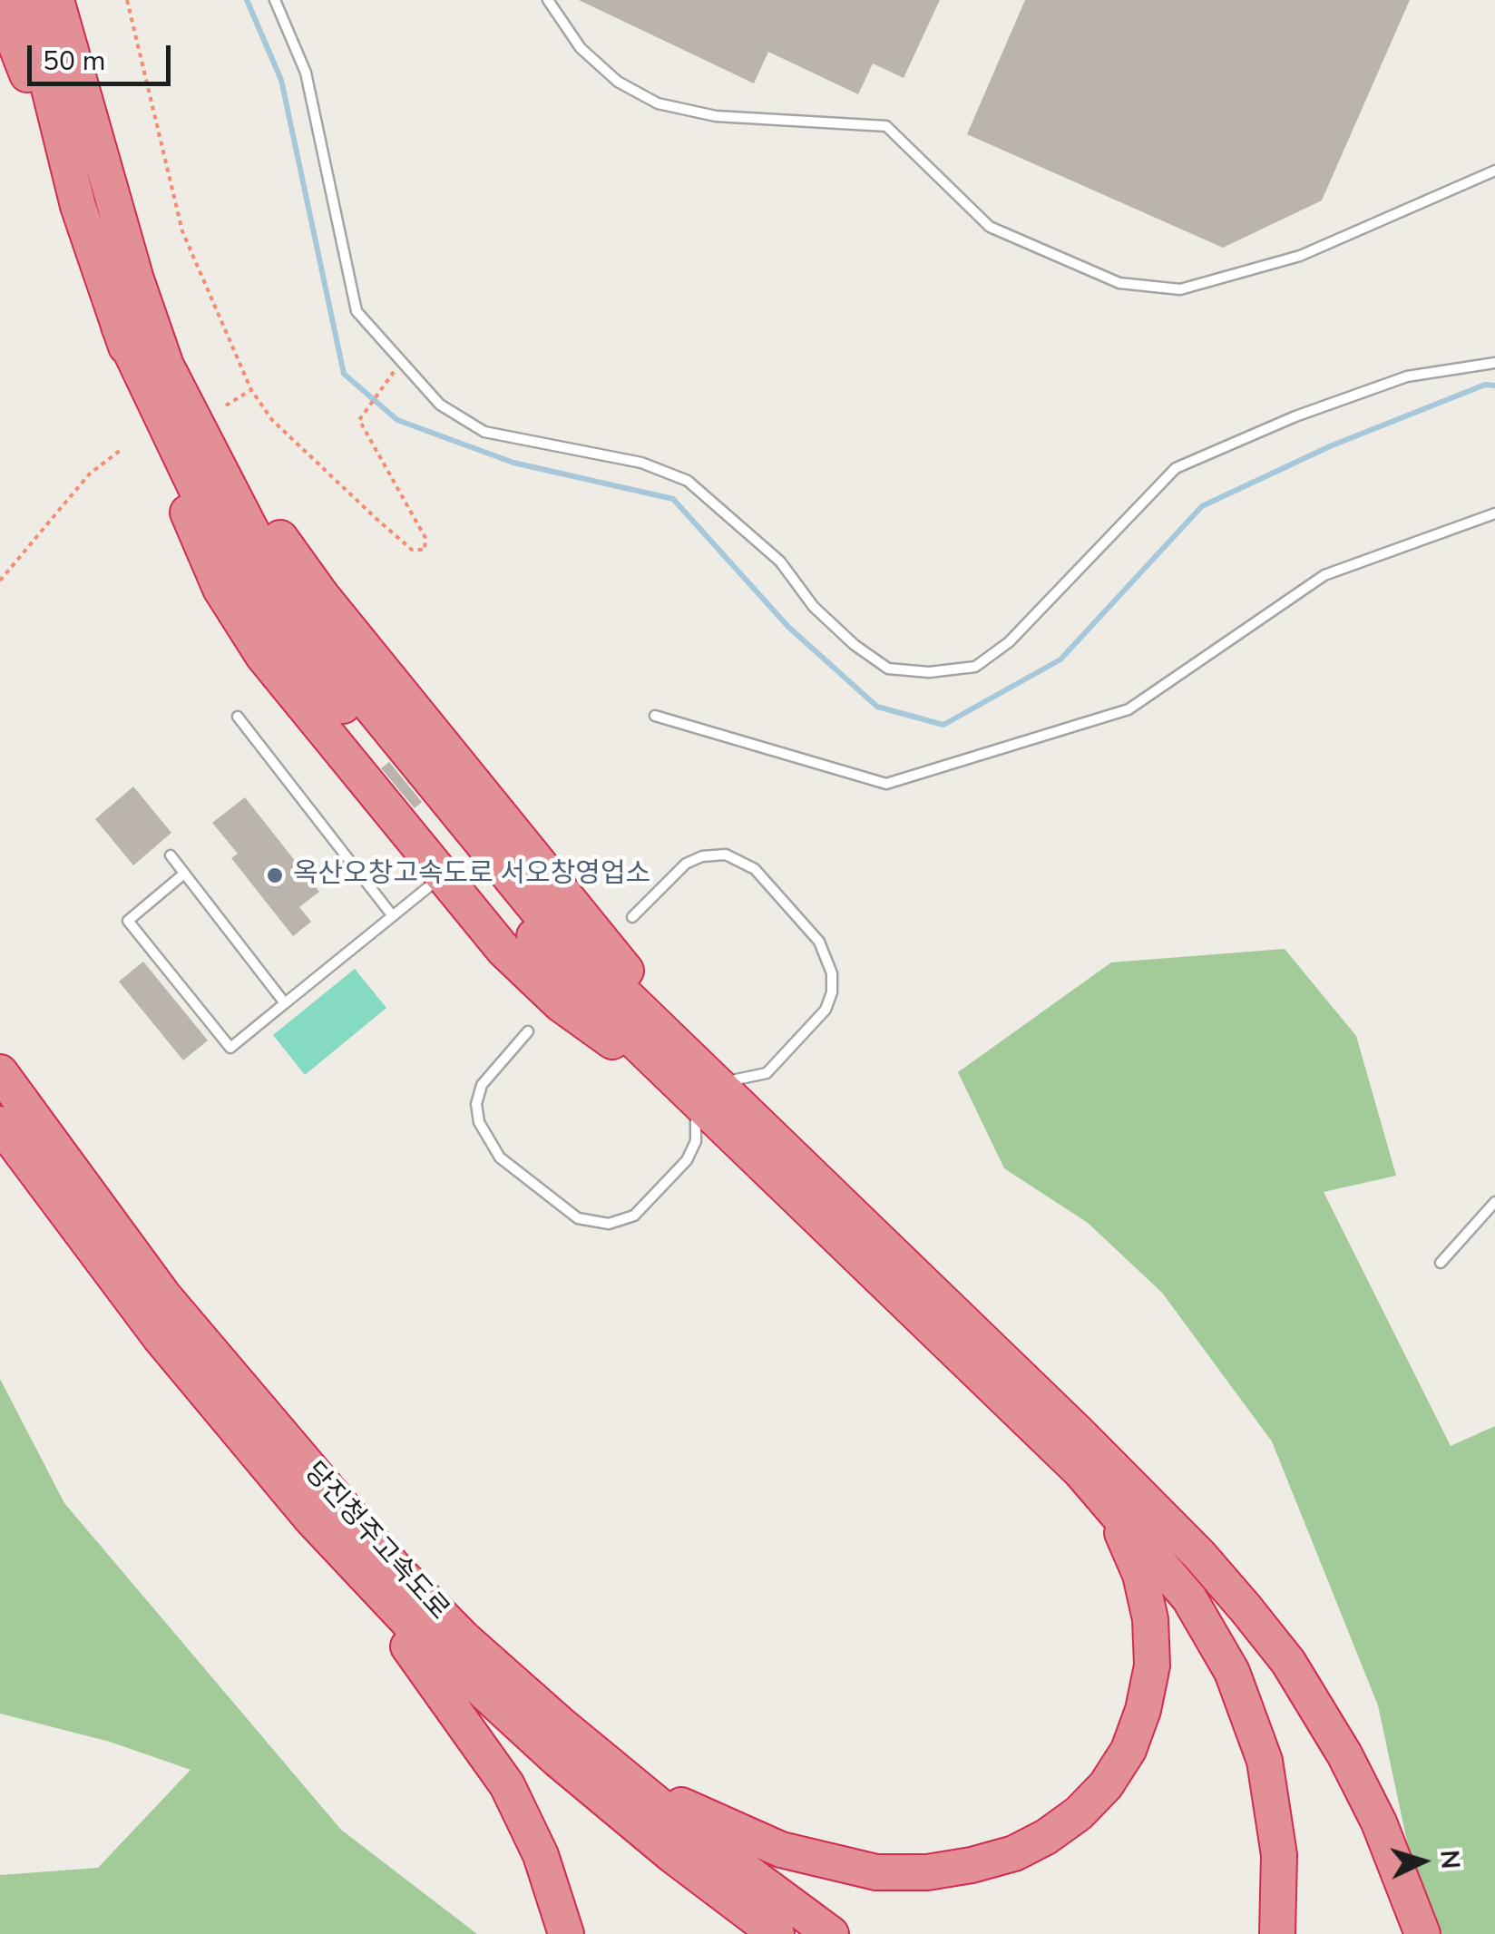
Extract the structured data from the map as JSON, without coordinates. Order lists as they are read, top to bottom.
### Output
{
  "streets": {
    "highway": ["당진청주고속도로"]
  },
  "places": ["옥산오창고속도로 서오창영업소"],
  "scale_bar": "50 m",
  "north": "right"
}
